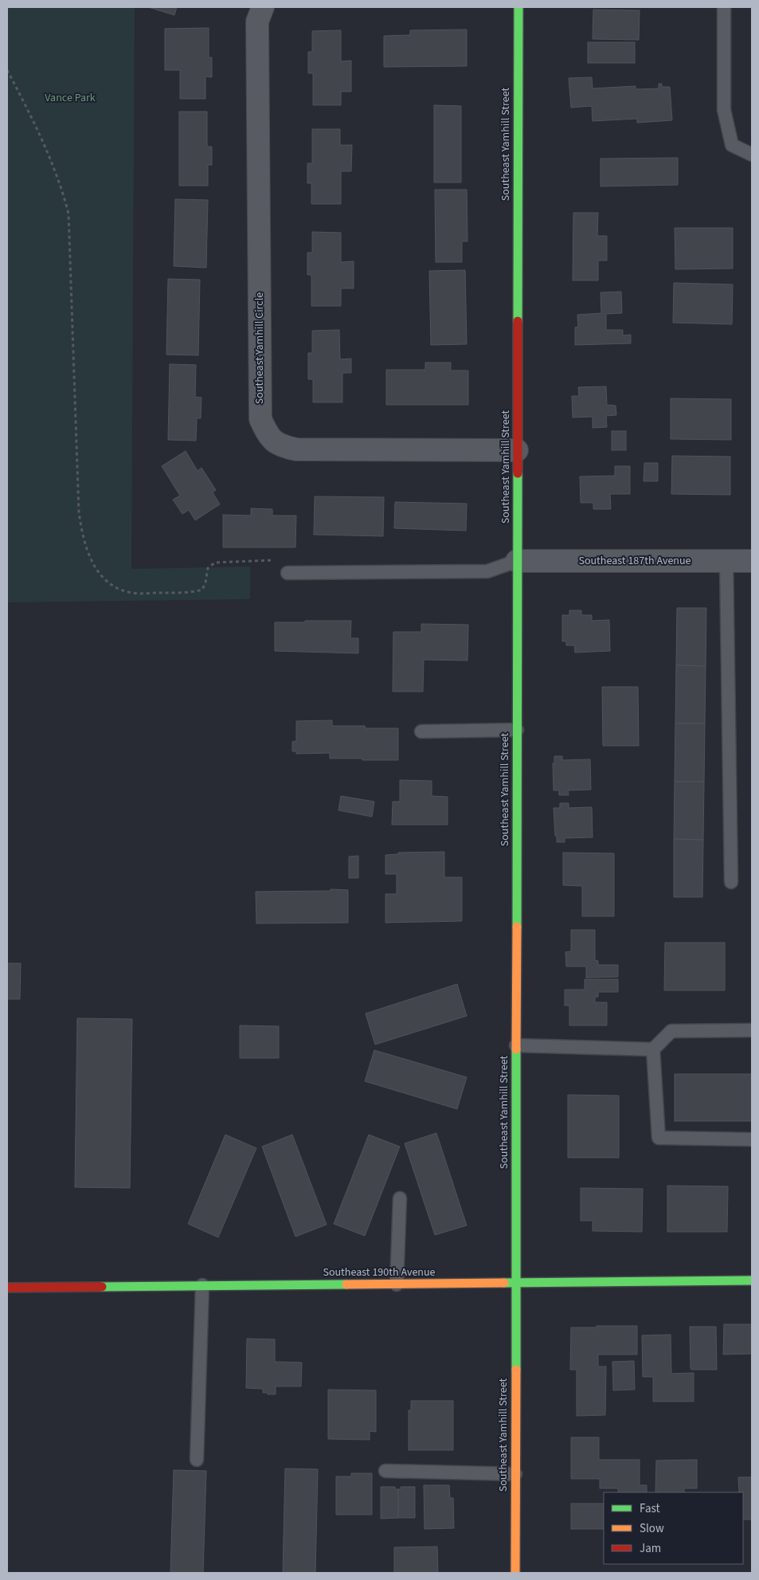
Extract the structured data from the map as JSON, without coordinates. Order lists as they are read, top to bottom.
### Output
{
  "streets": {
    "street": [
      "Southeast Yamhill Street",
      "Southeast Yamhill Circle",
      "Southeast 187th Avenue",
      "Southeast 190th Avenue"
    ]
  },
  "crossings": [
    ["Southeast Yamhill Street", "Southeast Yamhill Circle"],
    ["Southeast Yamhill Street", "Southeast 187th Avenue"],
    ["Southeast Yamhill Street", "Southeast 190th Avenue"]
  ],
  "parks": ["Vance Park"],
  "legend": ["Fast", "Slow", "Jam"]
}
